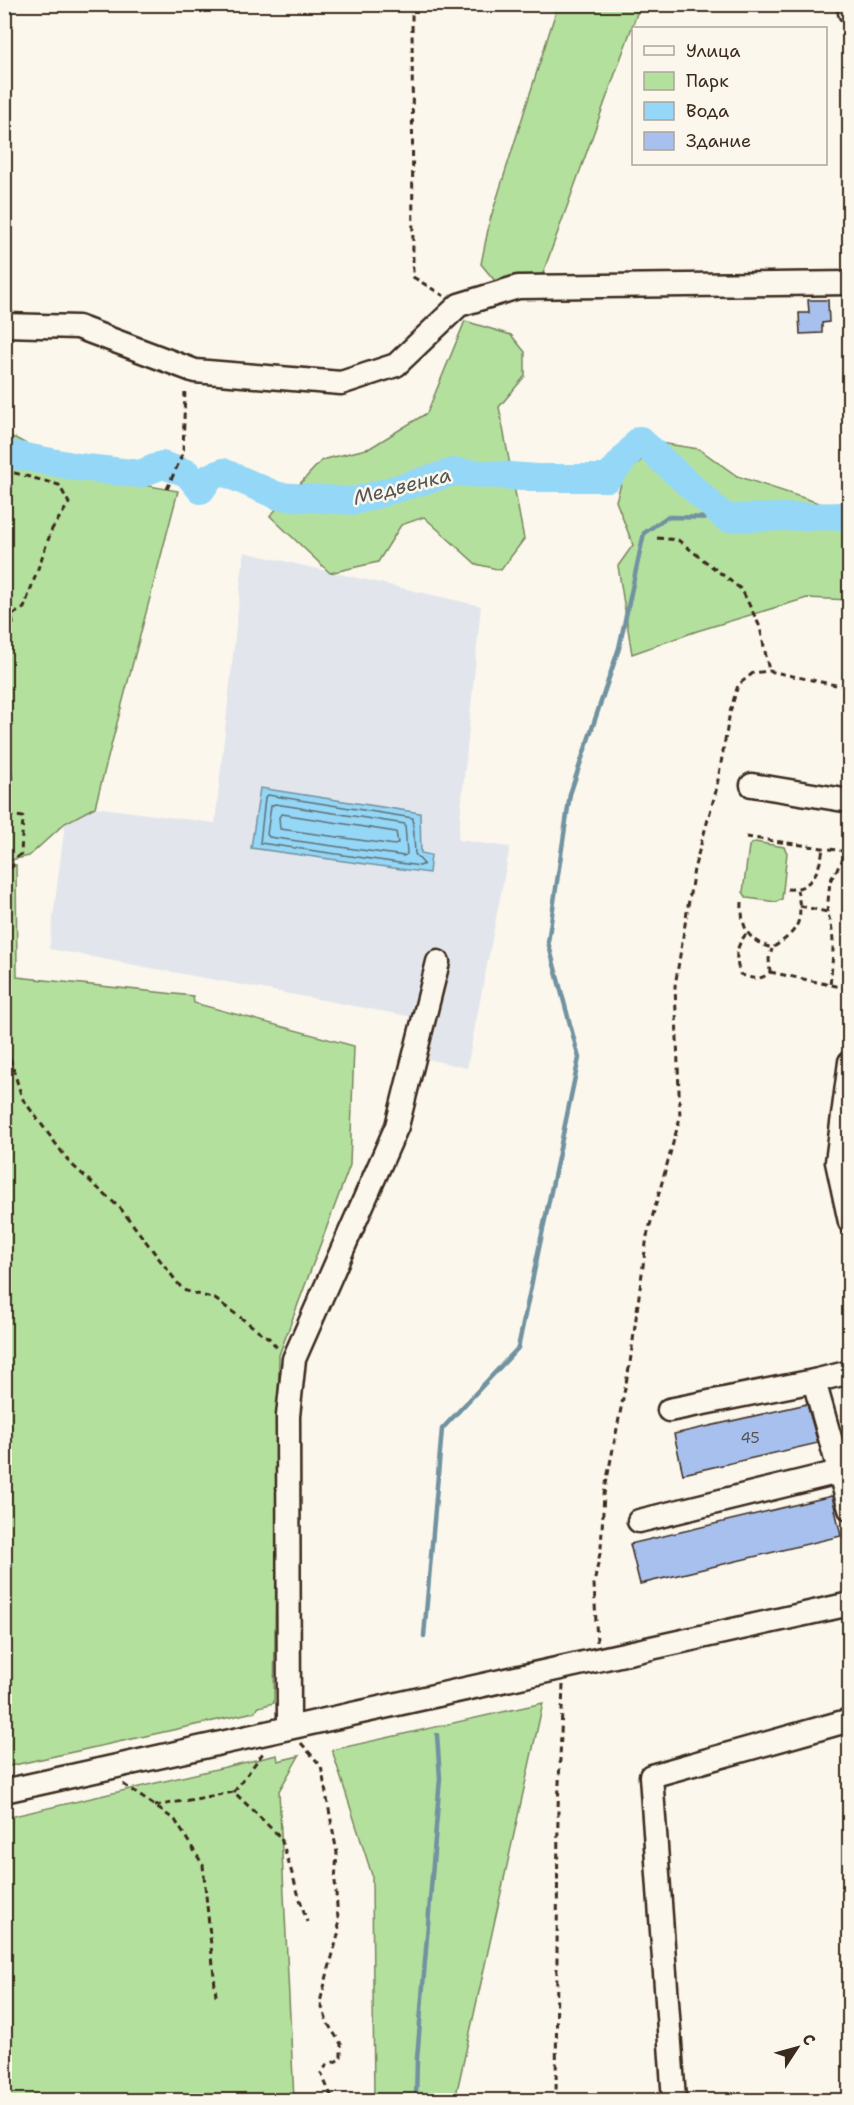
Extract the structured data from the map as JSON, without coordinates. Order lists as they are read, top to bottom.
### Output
{
  "water": ["Медвенка"],
  "house_numbers": ["45"],
  "legend": [
    "Улица",
    "Парк",
    "Вода",
    "Здание"
  ],
  "north": "top right"
}
